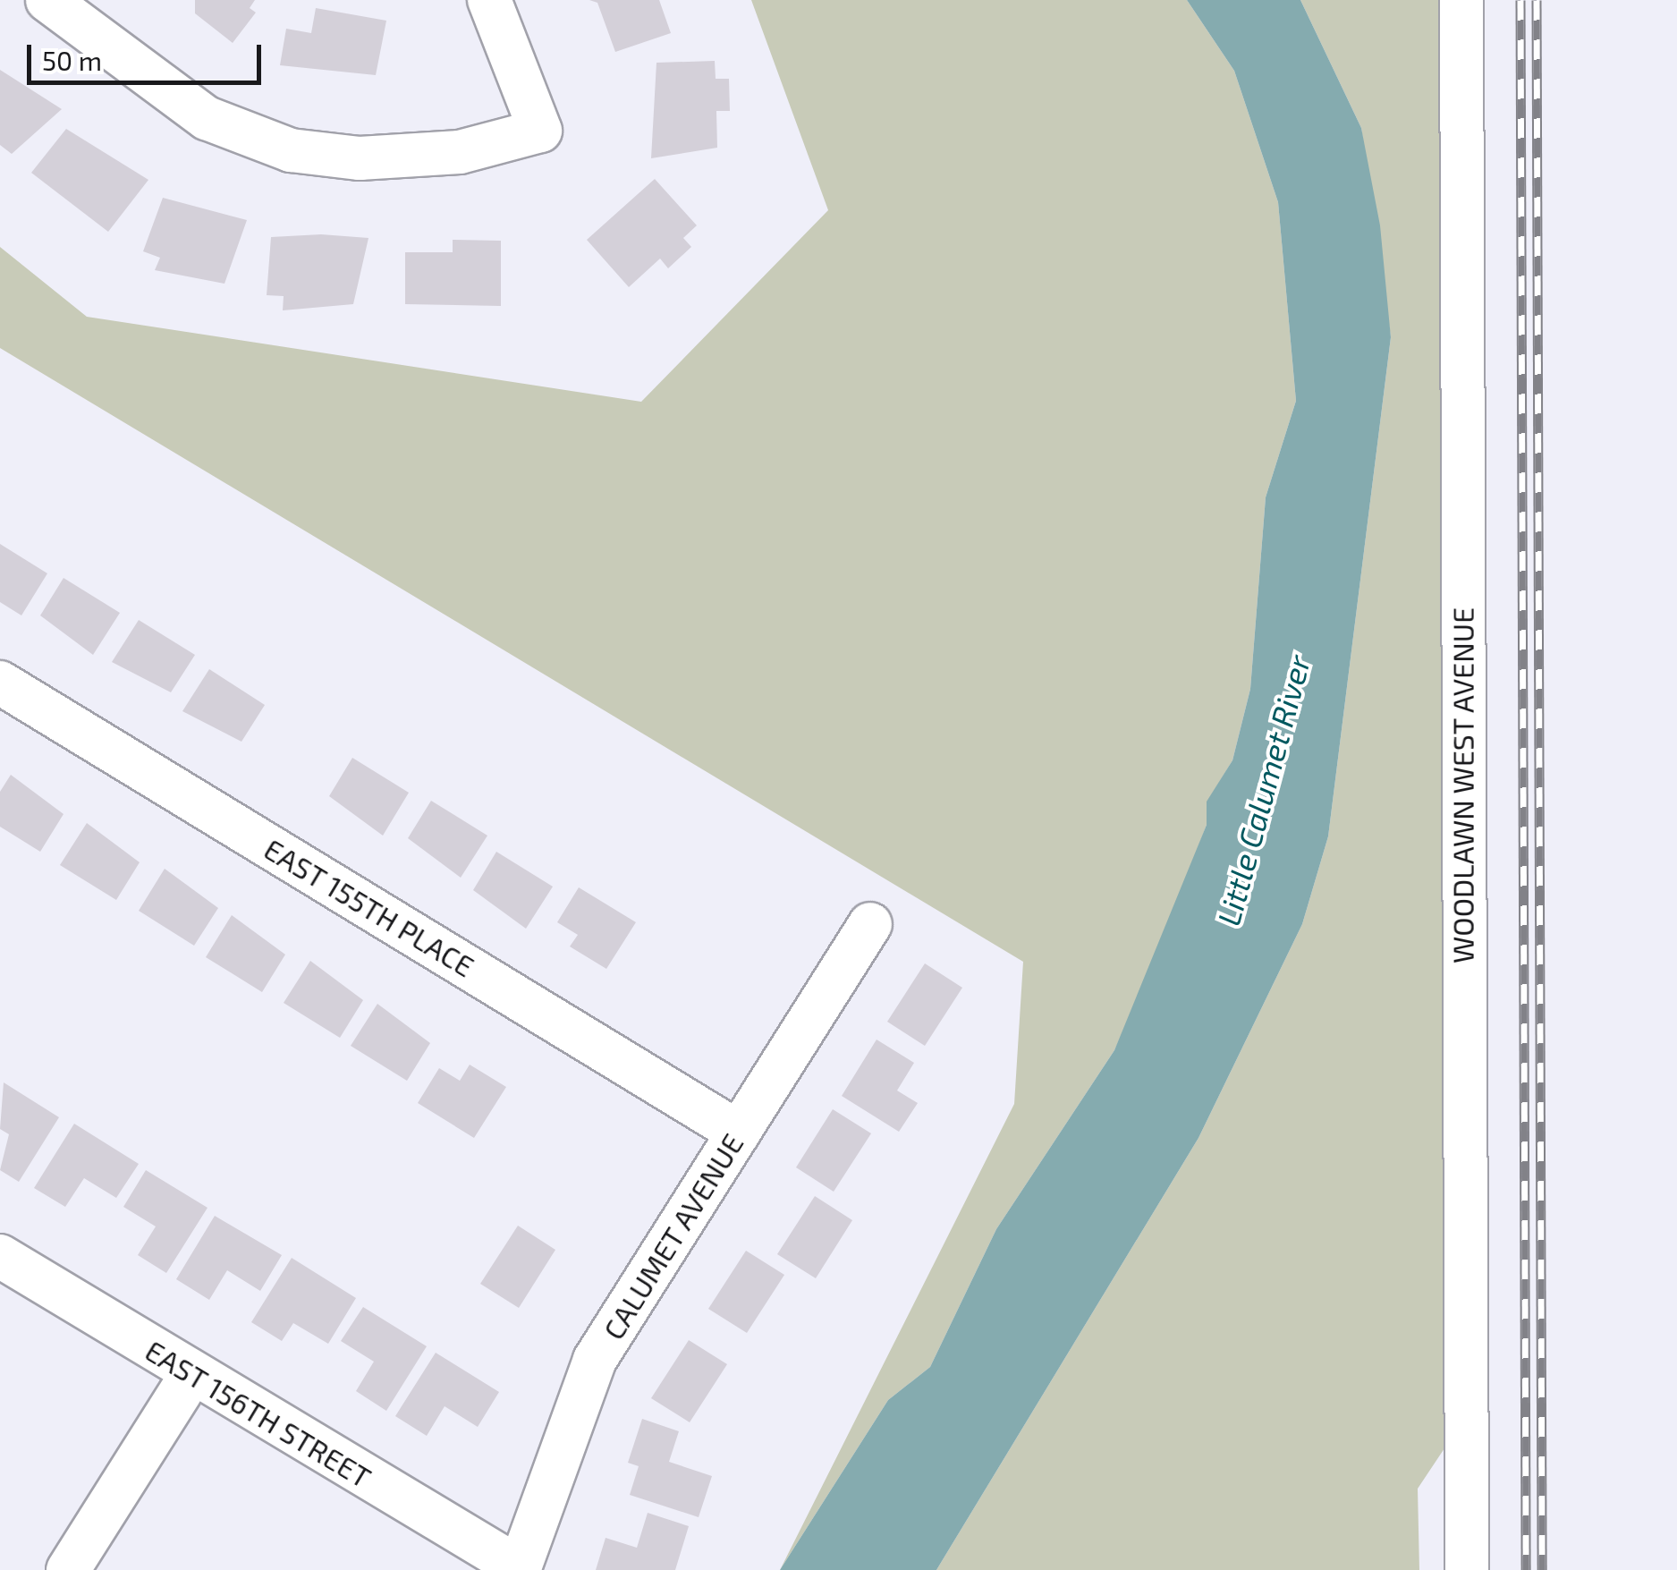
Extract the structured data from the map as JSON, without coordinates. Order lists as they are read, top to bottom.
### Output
{
  "streets": {
    "street": [
      "WOODLAWN WEST AVENUE",
      "EAST 155TH PLACE",
      "CALUMET AVENUE",
      "EAST 156TH STREET"
    ]
  },
  "crossings": [
    ["EAST 155TH PLACE", "CALUMET AVENUE"],
    ["CALUMET AVENUE", "EAST 156TH STREET"]
  ],
  "water": ["Little Calumet River"],
  "scale_bar": "50 m"
}
